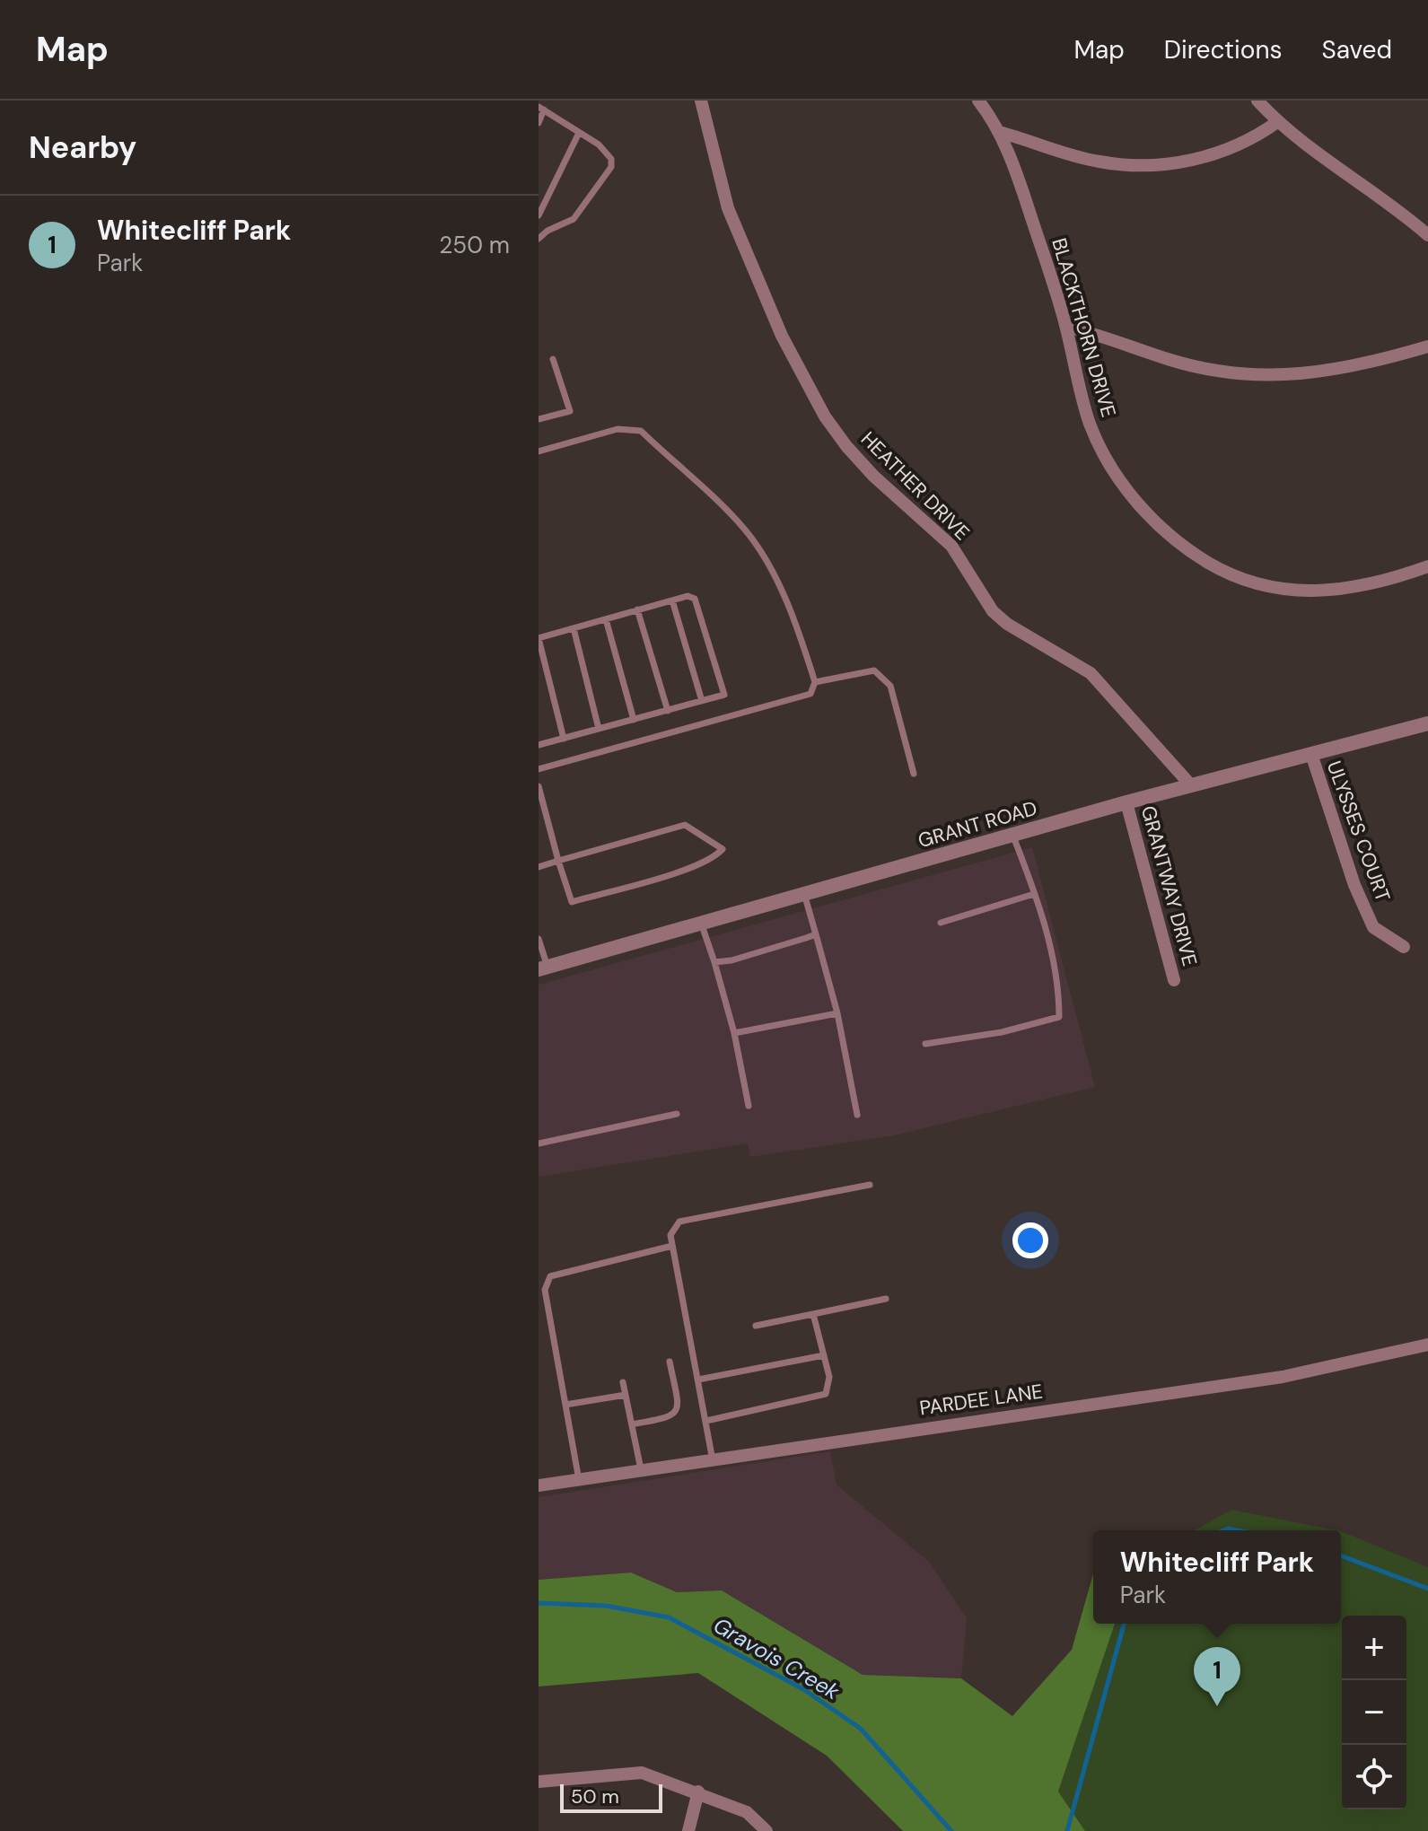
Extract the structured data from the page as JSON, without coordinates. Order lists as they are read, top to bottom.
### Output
{
  "streets": {
    "street": [
      "BLACKTHORN DRIVE",
      "HEATHER DRIVE",
      "GRANT ROAD",
      "ULYSSES COURT",
      "GRANTWAY DRIVE",
      "PARDEE LANE"
    ]
  },
  "crossings": [
    ["HEATHER DRIVE", "GRANT ROAD"],
    ["GRANT ROAD", "ULYSSES COURT"],
    ["GRANT ROAD", "GRANTWAY DRIVE"]
  ],
  "water": ["Gravois Creek"],
  "scale_bar": "50 m",
  "page": {
    "header": "Map",
    "nav": ["Map", "Directions", "Saved"],
    "heading": "Nearby",
    "list": [
      {
        "mark": "1",
        "name": "Whitecliff Park",
        "note": "Park",
        "value": "250 m"
      }
    ],
    "popup": ["Whitecliff Park", "Park"],
    "map_buttons": ["+", "−"],
    "pins": "1",
    "scale": "50 m"
  }
}
